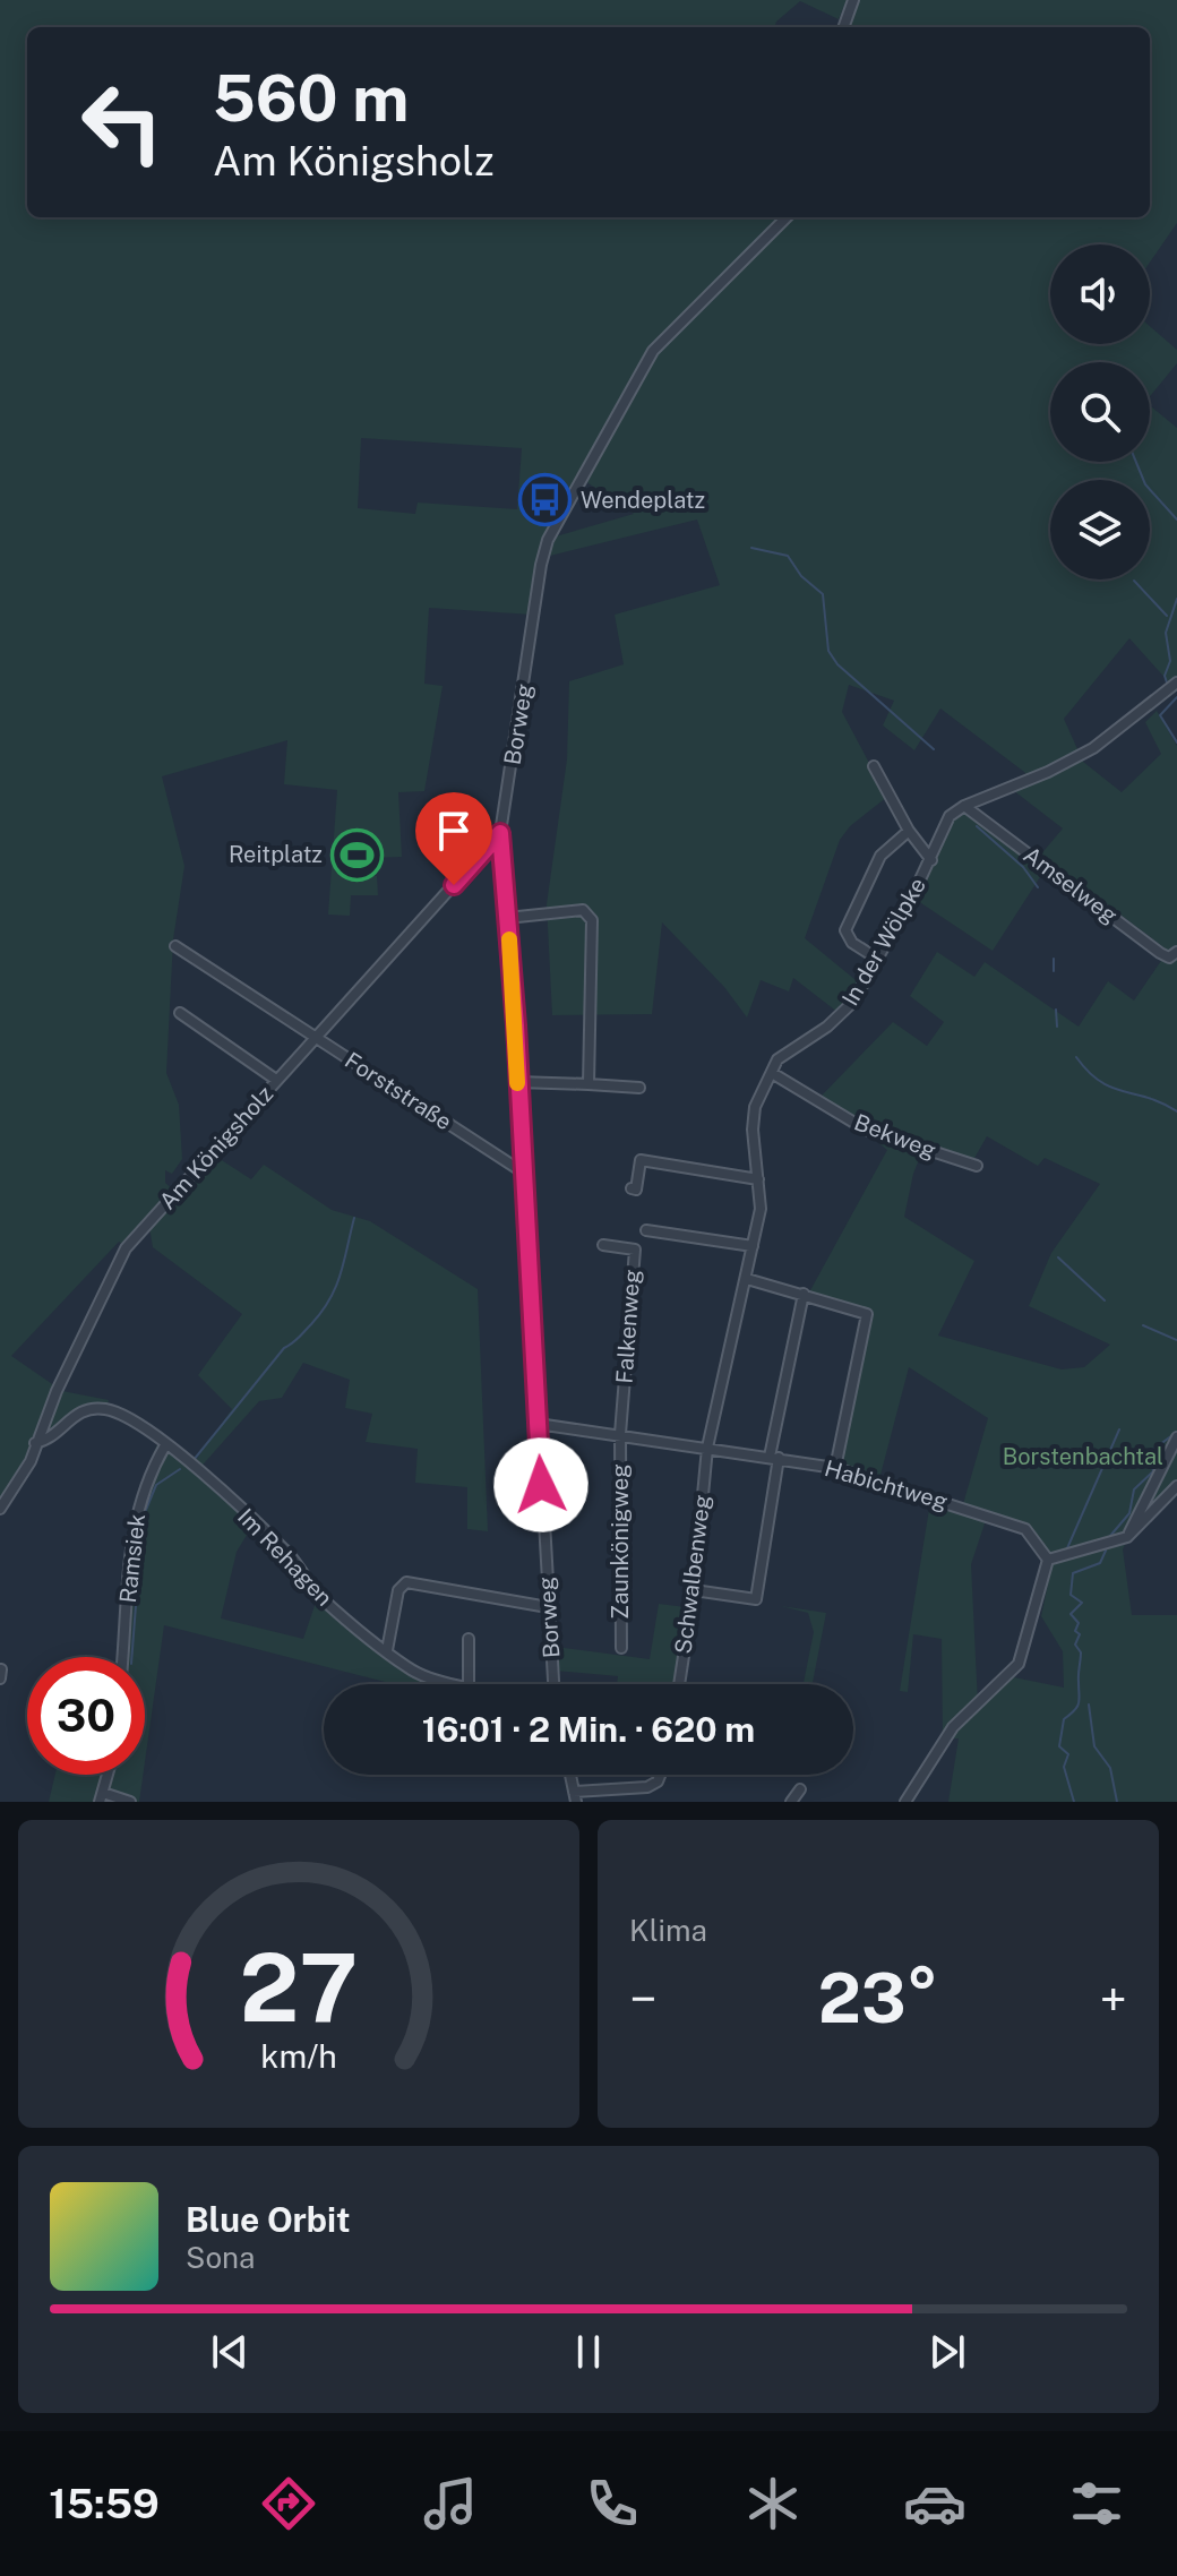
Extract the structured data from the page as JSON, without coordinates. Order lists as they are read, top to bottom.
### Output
{
  "streets": {
    "street": [
      "Borweg",
      "Amselweg",
      "In der Wölpke",
      "Forststraße",
      "Bekweg",
      "Am Königsholz",
      "Falkenweg",
      "Habichtweg",
      "Zaunkönigweg",
      "Im Rehagen",
      "Ramsiek",
      "Schwalbenweg"
    ]
  },
  "crossings": [
    ["Borweg", "Forststraße"],
    ["Borweg", "Am Königsholz"],
    ["Amselweg", "In der Wölpke"],
    ["In der Wölpke", "Bekweg"],
    ["In der Wölpke", "Habichtweg"],
    ["In der Wölpke", "Schwalbenweg"],
    ["Forststraße", "Am Königsholz"],
    ["Am Königsholz", "Im Rehagen"],
    ["Falkenweg", "Zaunkönigweg"],
    ["Habichtweg", "Schwalbenweg"],
    ["Im Rehagen", "Ramsiek"]
  ],
  "parks": ["Borstenbachtal"],
  "places": {
    "bus stop": ["Wendeplatz"],
    "sports": ["Reitplatz"]
  },
  "page": {
    "turn": ["560 m", "Am Königsholz"],
    "limit": "30",
    "trip": "16:01 · 2 Min. · 620 m",
    "tile": "Klima",
    "heat": ["−", "23°", "+"],
    "song": ["Blue Orbit", "Sona"],
    "tabs": "15:59",
    "gauge": ["27", "km/h"]
  }
}
